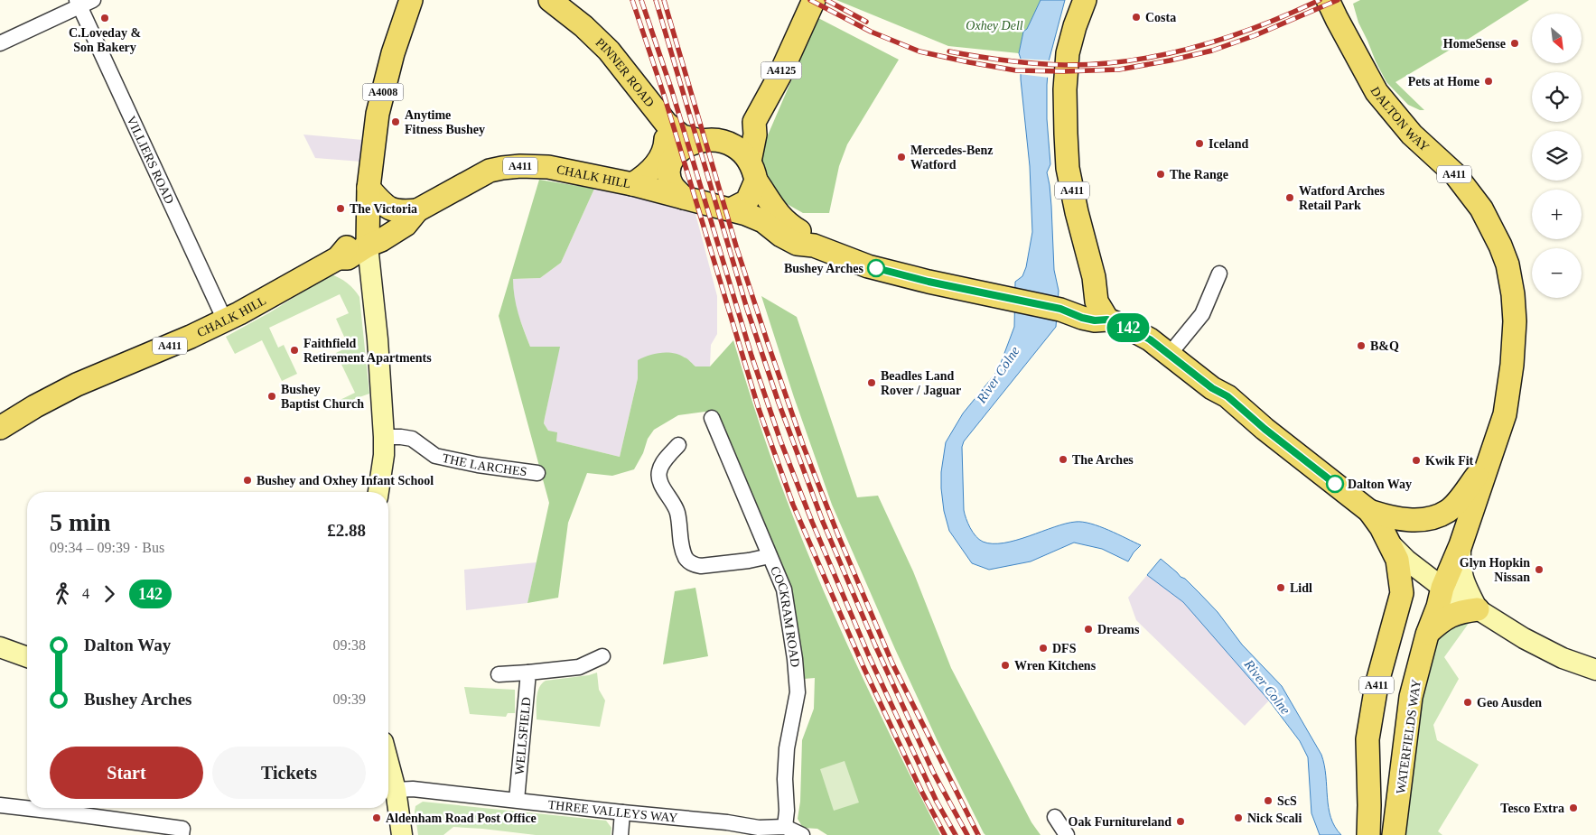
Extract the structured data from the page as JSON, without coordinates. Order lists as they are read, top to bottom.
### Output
{
  "streets": {
    "main road": [
      "A4125",
      "PINNER ROAD",
      "A4008",
      "DALTON WAY",
      "A411",
      "CHALK HILL",
      "WATERFIELDS WAY"
    ],
    "street": [
      "VILLIERS ROAD",
      "THE LARCHES",
      "COCKRAM ROAD",
      "WELLSFIELD",
      "THREE VALLEYS WAY"
    ]
  },
  "crossings": [
    ["A4125", "PINNER ROAD"],
    ["A4125", "A411"],
    ["A4125", "CHALK HILL"],
    ["PINNER ROAD", "A411"],
    ["PINNER ROAD", "CHALK HILL"],
    ["A4008", "CHALK HILL"],
    ["DALTON WAY", "A411"],
    ["DALTON WAY", "WATERFIELDS WAY"],
    ["VILLIERS ROAD", "CHALK HILL"],
    ["A411", "CHALK HILL"],
    ["COCKRAM ROAD", "THREE VALLEYS WAY"],
    ["WELLSFIELD", "THREE VALLEYS WAY"]
  ],
  "water": ["River Colne"],
  "parks": ["Oxhey Dell"],
  "places": [
    "Costa",
    "C.Loveday & Son Bakery",
    "HomeSense",
    "Pets at Home",
    "Anytime Fitness Bushey",
    "Iceland",
    "Mercedes-Benz Watford",
    "The Range",
    "Watford Arches Retail Park",
    "The Victoria",
    "Bushey Arches",
    "B&Q",
    "Faithfield Retirement Apartments",
    "Beadles Land Rover / Jaguar",
    "Bushey Baptist Church",
    "The Arches",
    "Kwik Fit",
    "Bushey and Oxhey Infant School",
    "Dalton Way",
    "Glyn Hopkin Nissan",
    "Lidl",
    "Dreams",
    "DFS",
    "Wren Kitchens",
    "Geo Ausden",
    "ScS",
    "Tesco Extra",
    "Aldenham Road Post Office",
    "Nick Scali",
    "Oak Furnitureland"
  ],
  "lines": ["bus line 142"],
  "north": "bottom right",
  "page": {
    "on_map": "142",
    "map_buttons": ["+", "−"],
    "heading": ["5 min", "09:34 – 09:39 · Bus", "£2.88"],
    "legs": ["4", "142"],
    "list": [
      {
        "name": "Dalton Way",
        "value": "09:38"
      },
      {
        "name": "Bushey Arches",
        "value": "09:39"
      }
    ],
    "buttons": ["Start", "Tickets"]
  }
}
